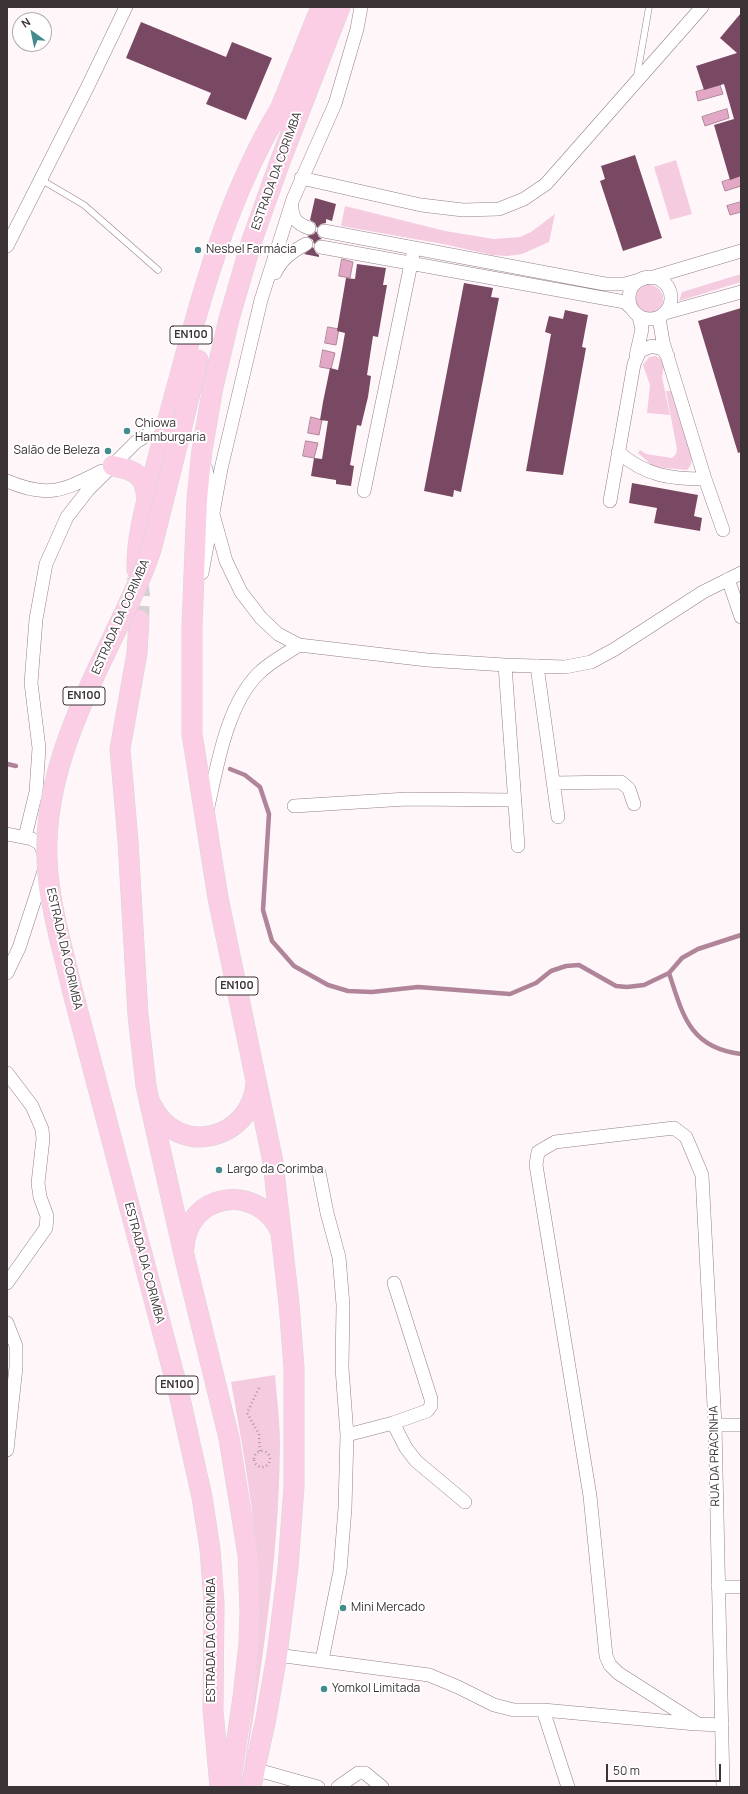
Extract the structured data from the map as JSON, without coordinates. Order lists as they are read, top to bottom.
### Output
{
  "streets": {
    "main road": ["ESTRADA DA CORIMBA", "EN100"],
    "street": ["RUA DA PRACINHA"]
  },
  "crossings": [
    ["ESTRADA DA CORIMBA", "EN100"]
  ],
  "places": [
    "Nesbel Farmácia",
    "Chiowa Hamburgaria",
    "Salão de Beleza",
    "Largo da Corimba",
    "Mini Mercado",
    "Yomkol Limitada"
  ],
  "scale_bar": "50 m",
  "north": "top left"
}
